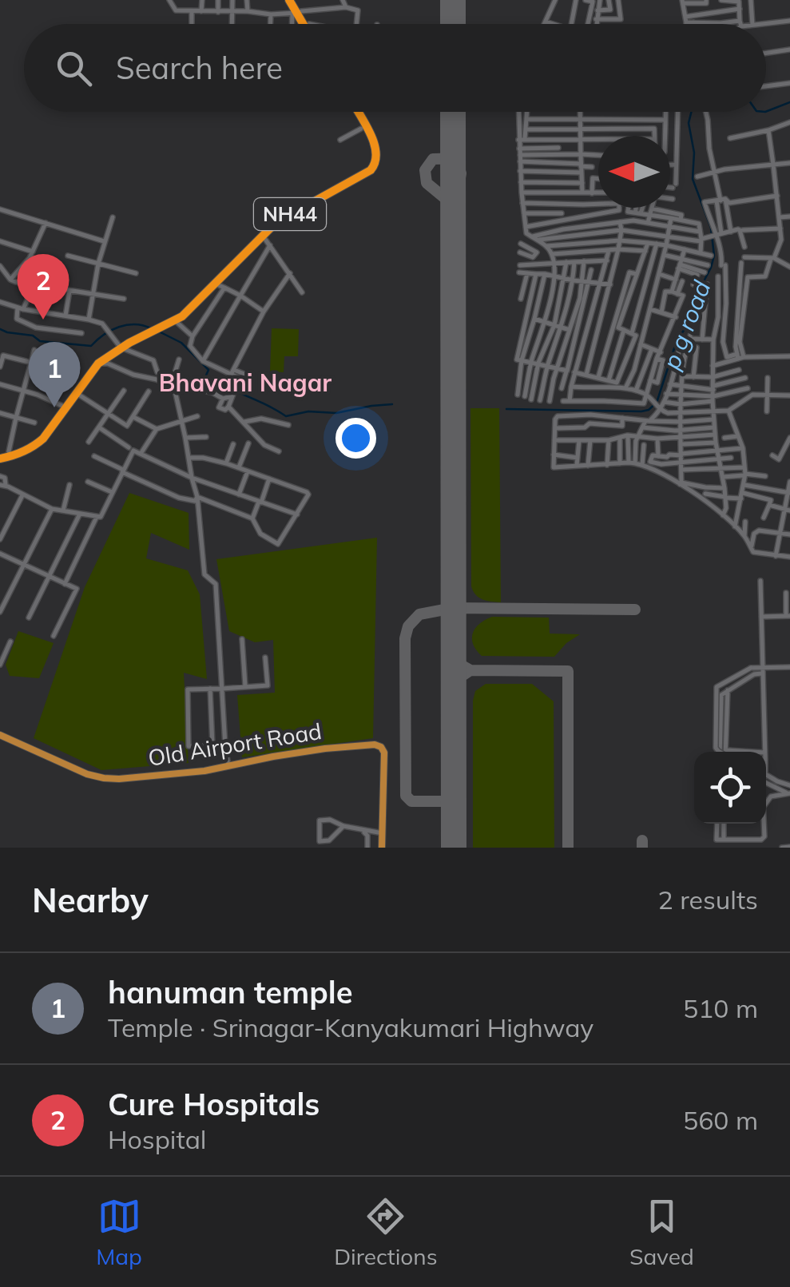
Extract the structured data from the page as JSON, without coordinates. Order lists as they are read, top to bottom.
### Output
{
  "streets": {
    "highway": ["NH44"],
    "main road": ["Old Airport Road"]
  },
  "districts": ["Bhavani Nagar"],
  "water": ["p g road"],
  "north": "left",
  "page": {
    "search": "Search here",
    "pins": ["2", "1"],
    "heading": ["Nearby", "2 results"],
    "list": [
      {
        "mark": "1",
        "name": "hanuman temple",
        "note": "Temple · Srinagar-Kanyakumari Highway",
        "value": "510 m"
      },
      {
        "mark": "2",
        "name": "Cure Hospitals",
        "note": "Hospital",
        "value": "560 m"
      }
    ],
    "nav": ["Map", "Directions", "Saved"]
  }
}
